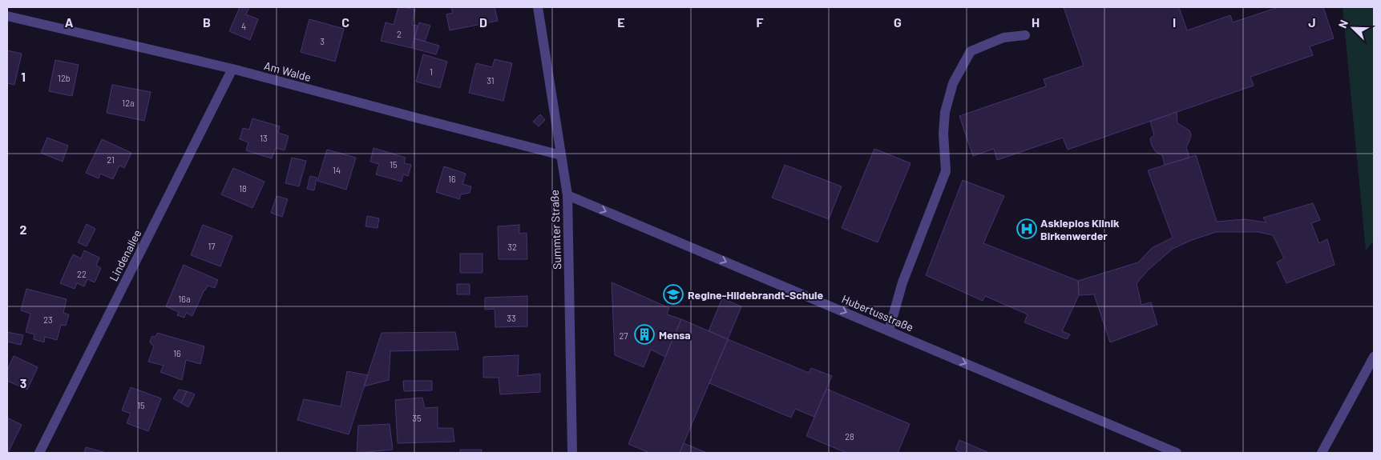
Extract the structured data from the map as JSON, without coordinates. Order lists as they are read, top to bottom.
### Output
{
  "streets": {
    "street": [
      "Am Walde",
      "Summter Straße",
      "Lindenallee",
      "Hubertusstraße"
    ]
  },
  "crossings": [
    ["Am Walde", "Summter Straße"],
    ["Am Walde", "Lindenallee"],
    ["Summter Straße", "Hubertusstraße"]
  ],
  "one_way": ["Hubertusstraße"],
  "places": {
    "hospital": ["Asklepios Klinik Birkenwerder"],
    "school or university": ["Regine-Hildebrandt-Schule"],
    "building": ["Mensa"]
  },
  "house_numbers": [
    "4",
    "2",
    "3",
    "1",
    "12b",
    "31",
    "12a",
    "13",
    "21",
    "15",
    "14",
    "16",
    "18",
    "17",
    "32",
    "22",
    "16a",
    "33",
    "23",
    "27",
    "16",
    "15",
    "35",
    "28"
  ],
  "north": "top left",
  "grid": {
    "columns": [
      "A",
      "B",
      "C",
      "D",
      "E",
      "F",
      "G",
      "H",
      "I",
      "J"
    ],
    "rows": ["1", "2", "3"]
  }
}
